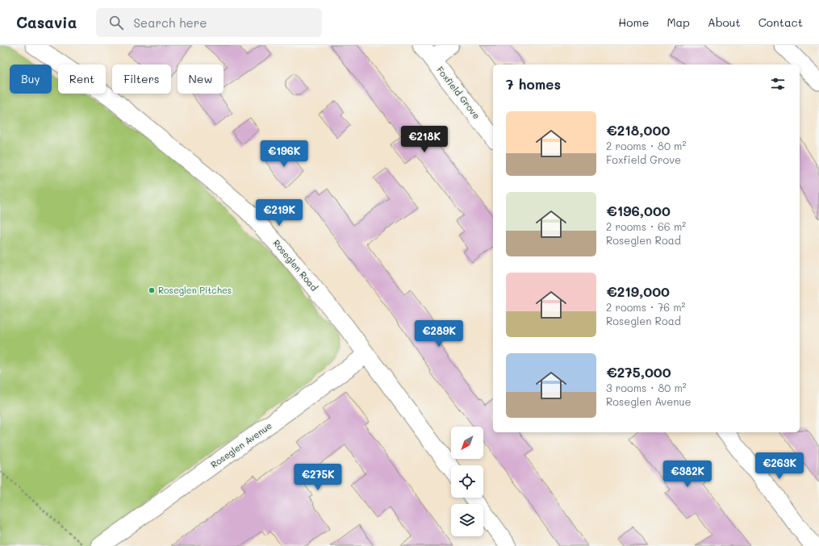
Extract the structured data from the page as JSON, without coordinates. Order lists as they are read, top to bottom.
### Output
{
  "streets": {
    "street": ["Foxfield Grove", "Roseglen Road", "Roseglen Avenue"]
  },
  "crossings": [
    ["Roseglen Road", "Roseglen Avenue"]
  ],
  "places": ["Roseglen Pitches"],
  "north": "bottom left",
  "page": {
    "header": "Casavia",
    "search": "Search here",
    "nav": [
      "Home",
      "Map",
      "About",
      "Contact"
    ],
    "chip": [
      "Buy",
      "Rent",
      "Filters",
      "New"
    ],
    "heading": "7 homes",
    "list": [
      {
        "name": "€218,000",
        "note": "2 rooms · 80 m² · Foxfield Grove"
      },
      {
        "name": "€196,000",
        "note": "2 rooms · 66 m² · Roseglen Road"
      },
      {
        "name": "€219,000",
        "note": "2 rooms · 76 m² · Roseglen Road"
      },
      {
        "name": "€275,000",
        "note": "3 rooms · 80 m² · Roseglen Avenue"
      }
    ],
    "price": [
      "€218K",
      "€196K",
      "€219K",
      "€289K",
      "€263K",
      "€382K",
      "€275K"
    ]
  }
}
